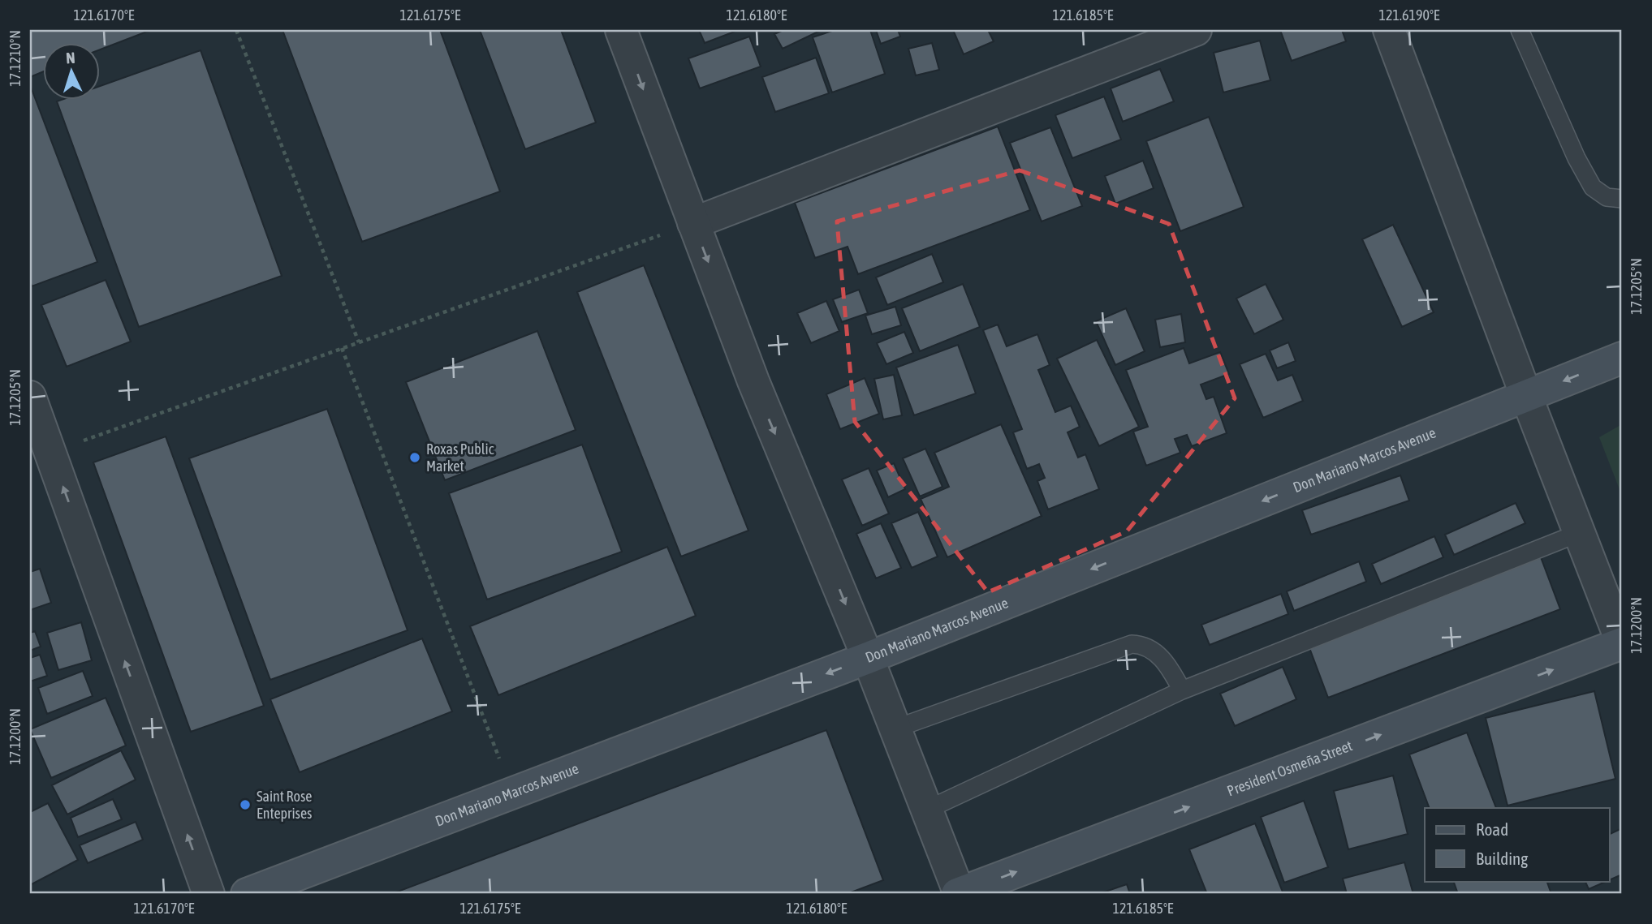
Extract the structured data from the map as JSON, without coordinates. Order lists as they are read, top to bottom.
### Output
{
  "streets": {
    "main road": ["Don Mariano Marcos Avenue", "President Osmeña Street"]
  },
  "one_way": ["Don Mariano Marcos Avenue", "President Osmeña Street"],
  "places": ["Roxas Public Market", "Saint Rose Enteprises"],
  "legend": ["Road", "Building"],
  "north": "top",
  "coordinates": [
    "121.6170°E",
    "121.6175°E",
    "121.6180°E",
    "121.6185°E",
    "121.6190°E",
    "17.1210°N",
    "17.1205°N",
    "17.1200°N"
  ]
}
